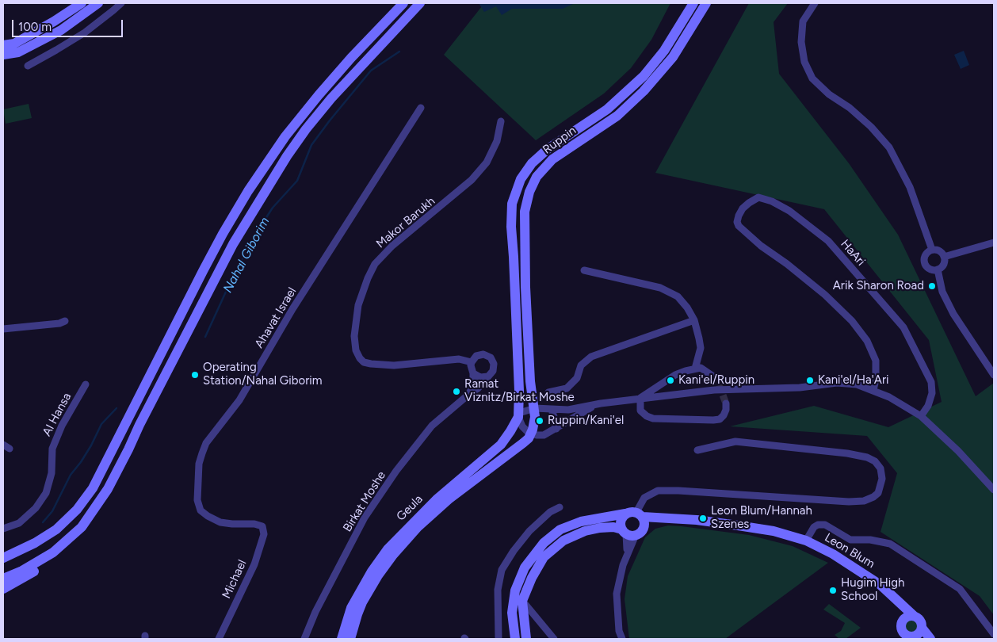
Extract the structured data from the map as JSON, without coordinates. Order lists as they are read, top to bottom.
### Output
{
  "streets": {
    "street": [
      "Ruppin",
      "Makor Barukh",
      "HaAri",
      "Ahavat Israel",
      "Al Hansa",
      "Birkat Moshe",
      "Geula",
      "Leon Blum",
      "Michael"
    ]
  },
  "crossings": [
    ["Ruppin", "Geula"],
    ["Makor Barukh", "Birkat Moshe"],
    ["Ahavat Israel", "Michael"]
  ],
  "water": ["Nahal Giborim"],
  "places": [
    "Arik Sharon Road",
    "Operating Station/Nahal Giborim",
    "Kani'el/Ruppin",
    "Kani'el/Ha'Ari",
    "Ramat Viznitz/Birkat Moshe",
    "Ruppin/Kani'el",
    "Leon Blum/Hannah Szenes",
    "Hugim High School"
  ],
  "scale_bar": "100 m"
}
